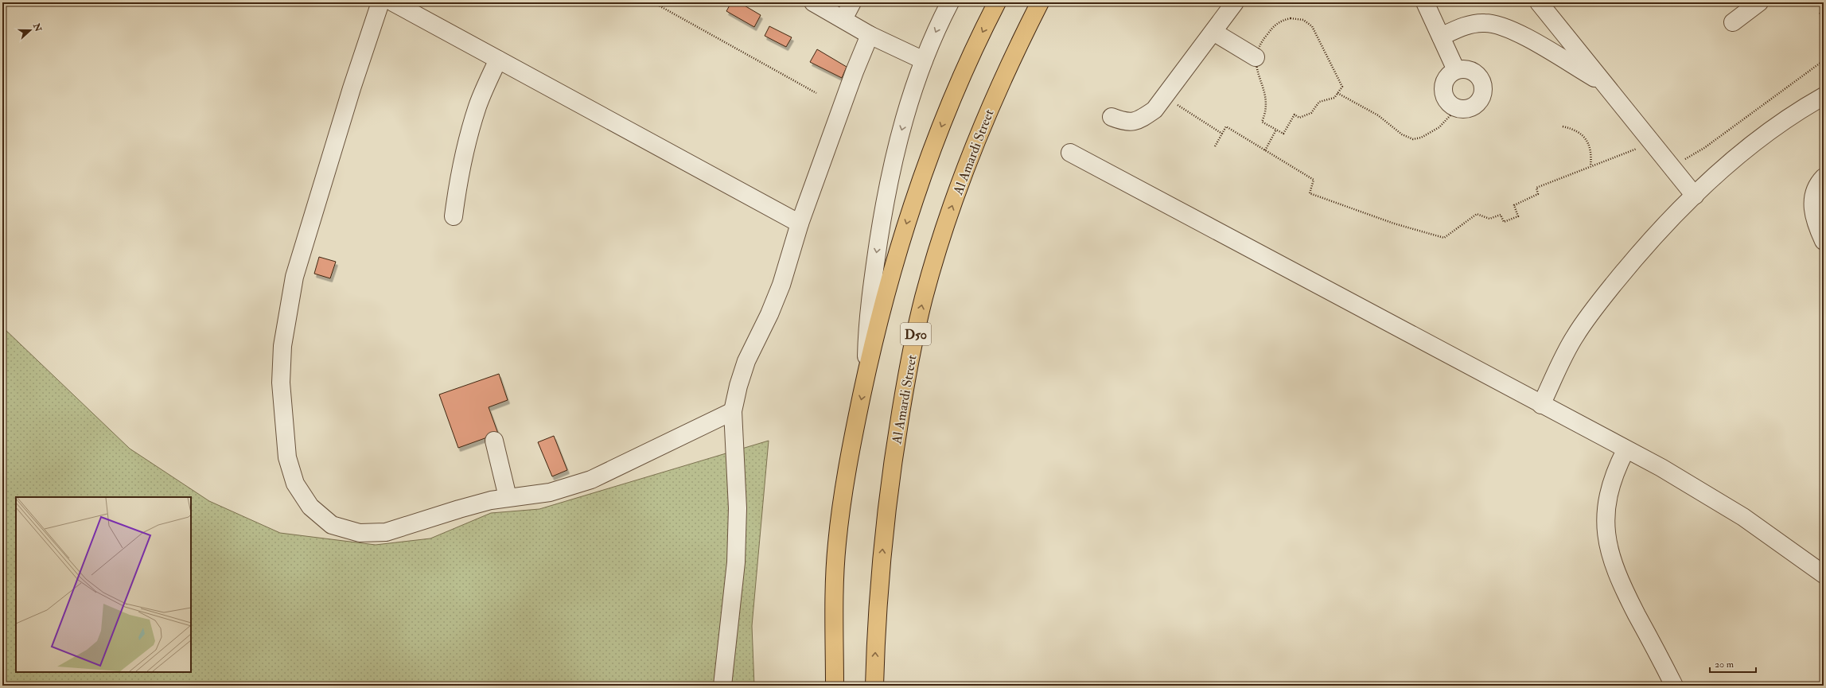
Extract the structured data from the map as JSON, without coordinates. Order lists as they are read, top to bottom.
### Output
{
  "streets": {
    "main road": ["Al Amardi Street", "D50"]
  },
  "scale_bar": "20 m",
  "north": "right"
}
